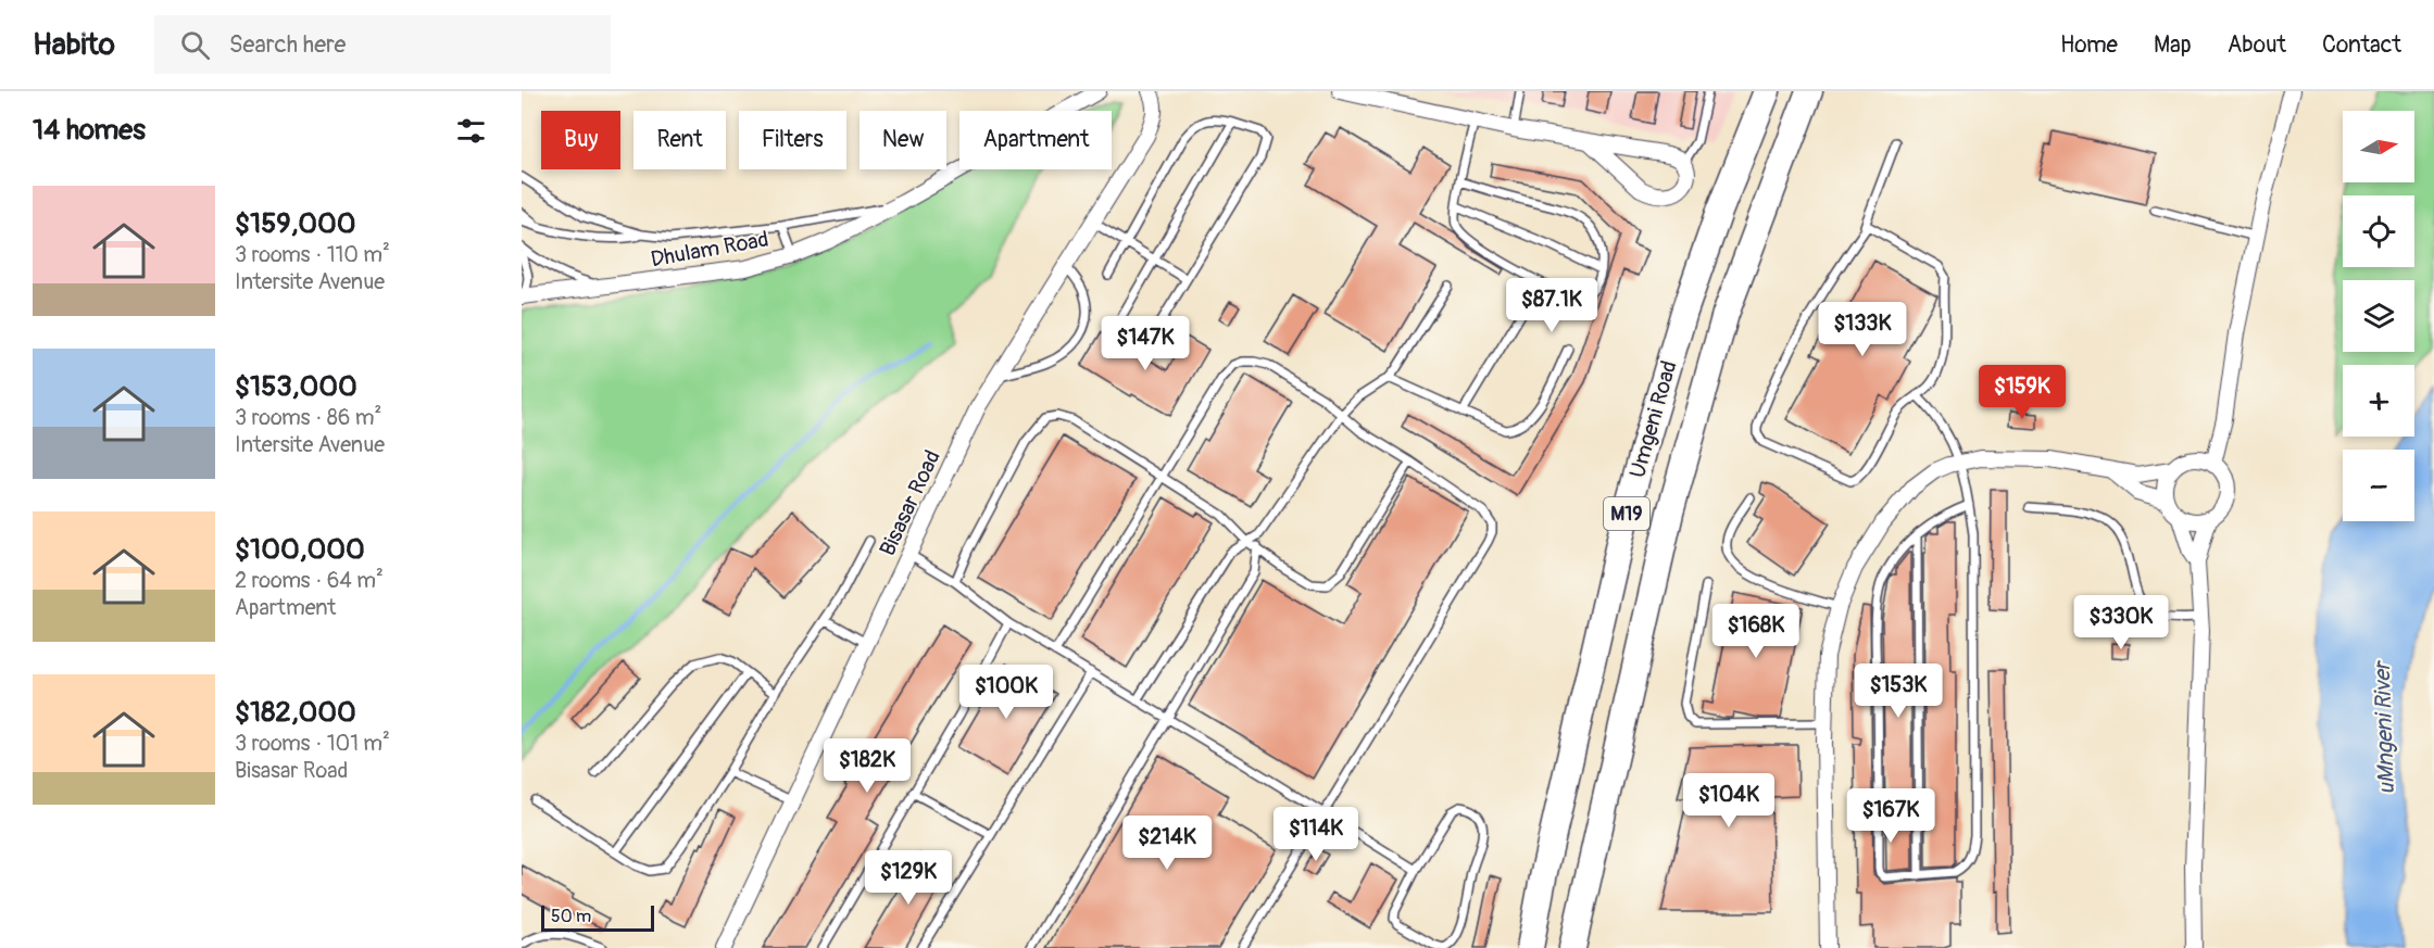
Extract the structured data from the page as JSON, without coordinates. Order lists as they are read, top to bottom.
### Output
{
  "streets": {
    "highway": ["Umgeni Road", "M19"],
    "street": ["Dhulam Road", "Bisasar Road"]
  },
  "water": ["uMngeni River"],
  "scale_bar": "50 m",
  "north": "right",
  "page": {
    "header": "Habito",
    "search": "Search here",
    "nav": [
      "Home",
      "Map",
      "About",
      "Contact"
    ],
    "heading": "14 homes",
    "map_buttons": ["+", "−"],
    "chip": [
      "Buy",
      "Rent",
      "Filters",
      "New",
      "Apartment"
    ],
    "list": [
      {
        "name": "$159,000",
        "note": "3 rooms · 110 m² · Intersite Avenue"
      },
      {
        "name": "$153,000",
        "note": "3 rooms · 86 m² · Intersite Avenue"
      },
      {
        "name": "$100,000",
        "note": "2 rooms · 64 m² · Apartment"
      },
      {
        "name": "$182,000",
        "note": "3 rooms · 101 m² · Bisasar Road"
      }
    ],
    "price": [
      "$87.1K",
      "$133K",
      "$147K",
      "$159K",
      "$330K",
      "$168K",
      "$153K",
      "$100K",
      "$182K",
      "$104K",
      "$167K",
      "$114K",
      "$214K",
      "$129K"
    ],
    "scale": "50 m"
  }
}
